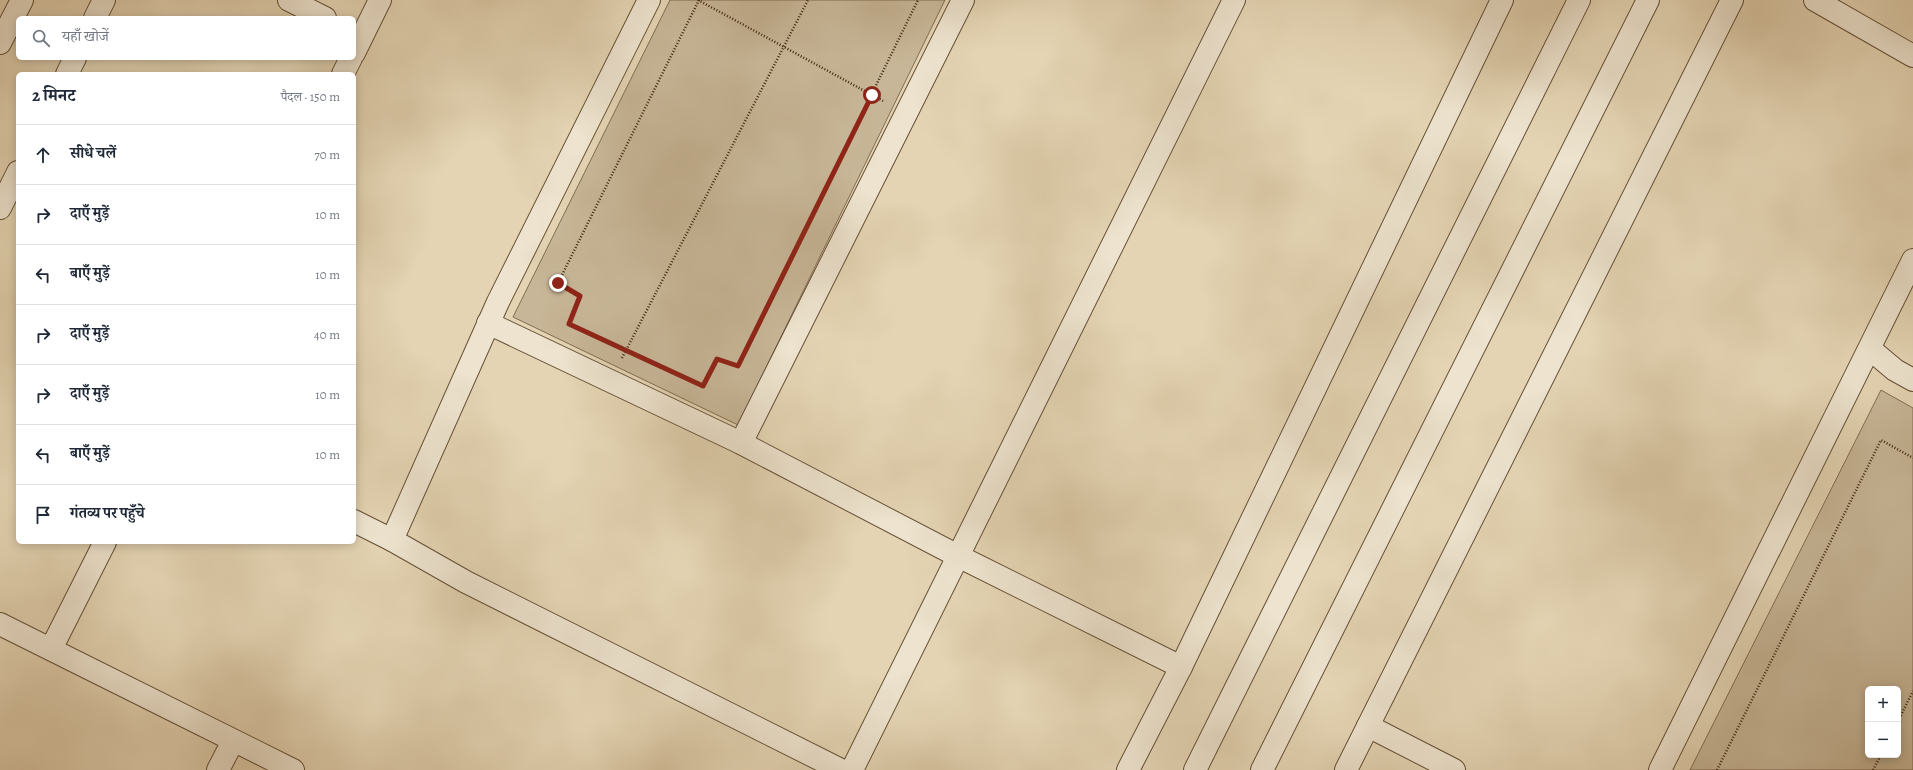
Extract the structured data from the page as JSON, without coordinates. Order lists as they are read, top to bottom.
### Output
{
  "page": {
    "search": "यहाँ खोजें",
    "heading": ["2 मिनट", "पैदल · 150 m"],
    "list": [
      ["सीधे चलें", "70 m"],
      ["दाएँ मुड़ें", "10 m"],
      ["बाएँ मुड़ें", "10 m"],
      ["दाएँ मुड़ें", "40 m"],
      ["दाएँ मुड़ें", "10 m"],
      ["बाएँ मुड़ें", "10 m"],
      "गंतव्य पर पहुँचे"
    ],
    "map_buttons": ["+", "−"]
  }
}
